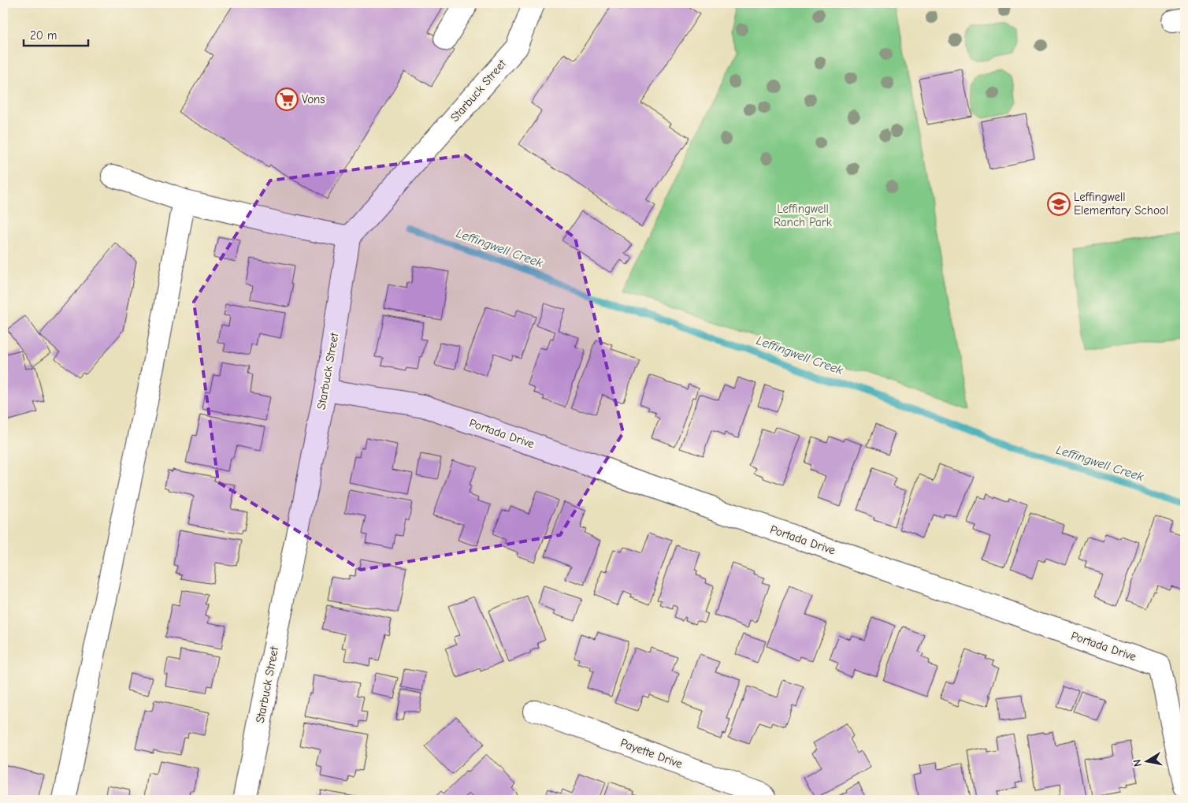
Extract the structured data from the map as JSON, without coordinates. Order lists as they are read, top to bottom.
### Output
{
  "streets": {
    "street": ["Starbuck Street", "Portada Drive", "Payette Drive"]
  },
  "crossings": [
    ["Starbuck Street", "Portada Drive"]
  ],
  "water": ["Leffingwell Creek"],
  "parks": ["Leffingwell Ranch Park"],
  "places": {
    "supermarket": ["Vons"],
    "school or university": ["Leffingwell Elementary School"]
  },
  "scale_bar": "20 m",
  "north": "left"
}
